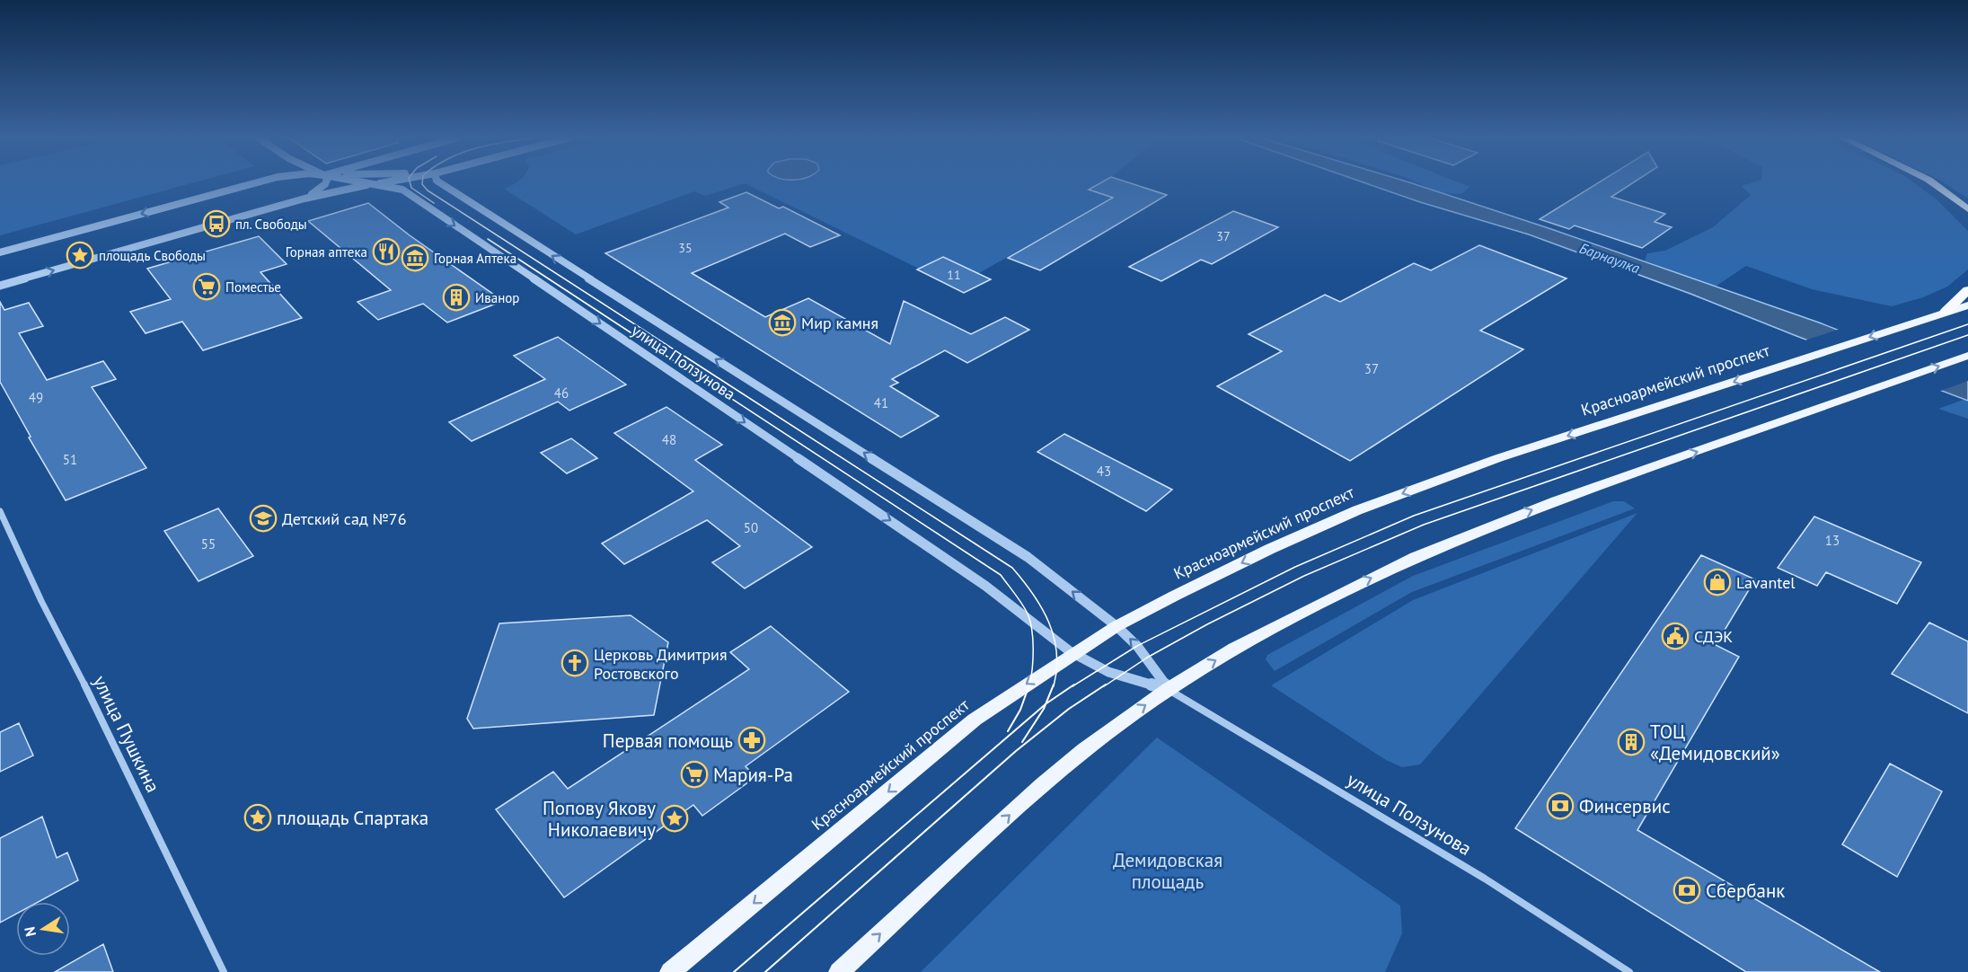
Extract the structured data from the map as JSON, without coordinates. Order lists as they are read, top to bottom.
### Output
{
  "streets": {
    "main road": ["Красноармейский проспект"],
    "street": ["улица Ползунова", "улица Пушкина"]
  },
  "crossings": [
    ["улица Ползунова", "Красноармейский проспект"]
  ],
  "water": ["Барнаулка"],
  "parks": ["Демидовская площадь"],
  "places": {
    "bus stop": ["пл. Свободы"],
    "restaurant": ["Горная аптека"],
    "place": ["площадь Свободы", "площадь Спартака", "Попову Якову Николаевичу"],
    "museum": ["Горная Аптека", "Мир камня"],
    "supermarket": ["Поместье", "Мария-Ра"],
    "building": ["Иванор", "ТОЦ «Демидовский»"],
    "school or university": ["Детский сад №76"],
    "shop": ["Lavantel"],
    "public building": ["СДЭК"],
    "church": ["Церковь Димитрия Ростовского"],
    "pharmacy": ["Первая помощь"],
    "bank": ["Финсервис", "Сбербанк"]
  },
  "house_numbers": [
    "37",
    "35",
    "11",
    "37",
    "46",
    "49",
    "41",
    "48",
    "51",
    "43",
    "50",
    "13",
    "55"
  ],
  "north": "left"
}
